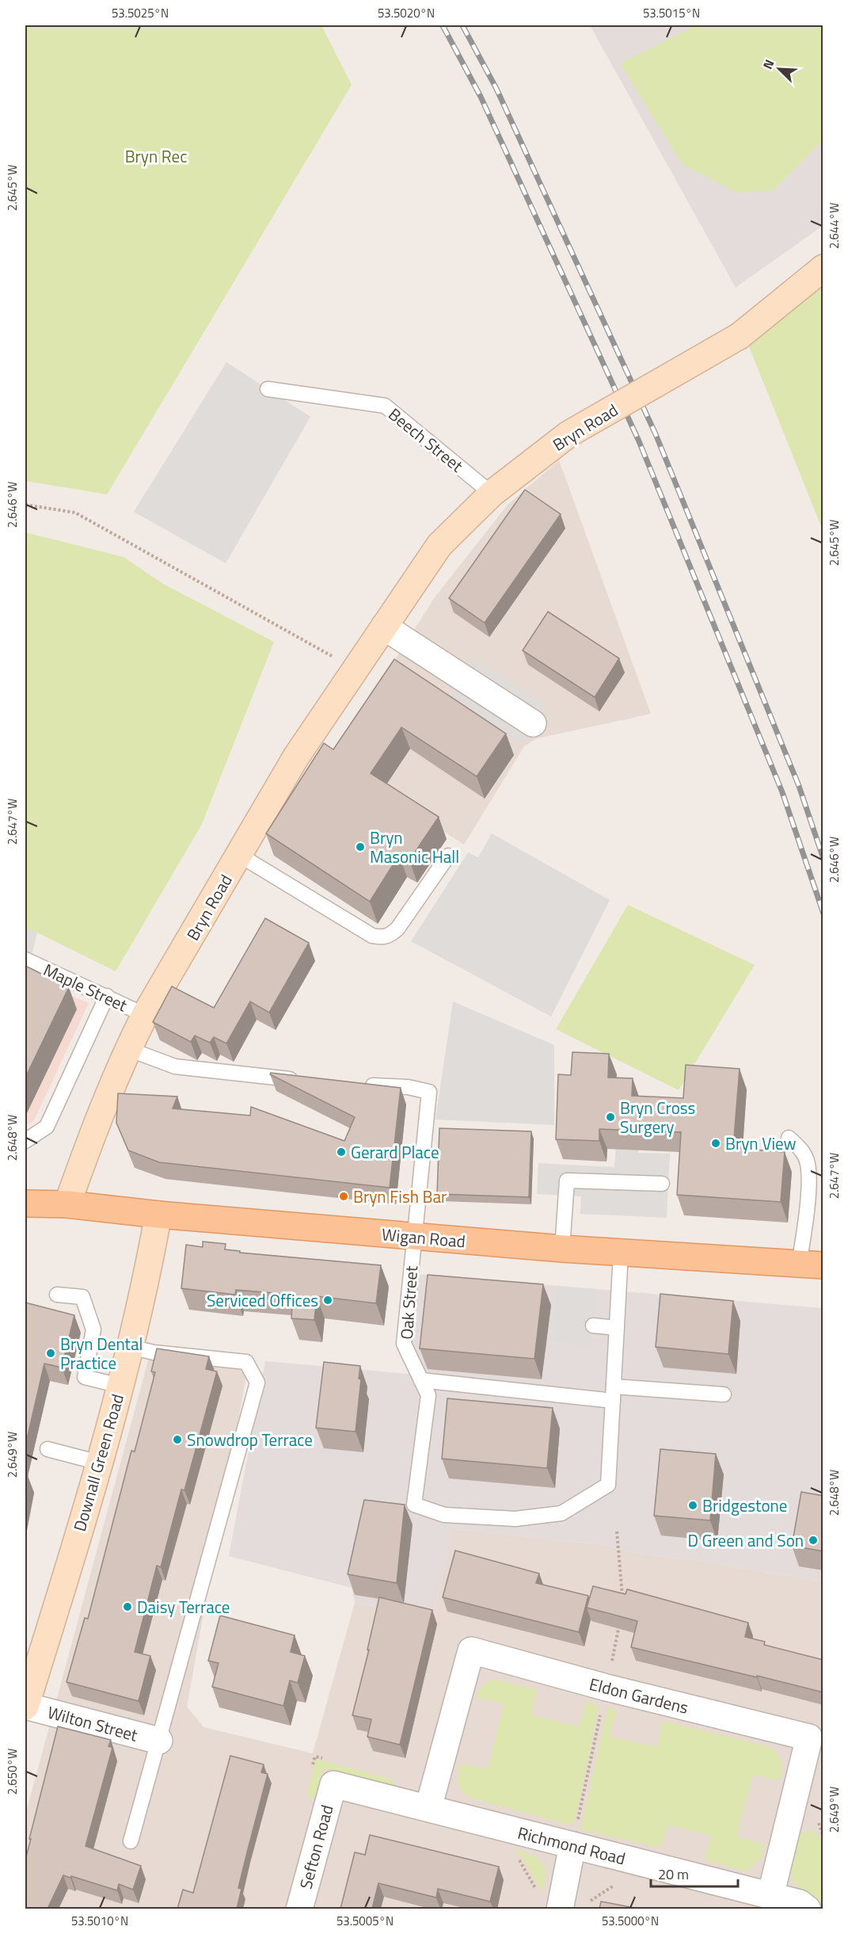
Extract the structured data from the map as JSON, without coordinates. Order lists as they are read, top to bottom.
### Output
{
  "streets": {
    "main road": ["Bryn Road", "Wigan Road", "Downall Green Road"],
    "street": [
      "Eldon Gardens",
      "Wilton Street",
      "Richmond Road",
      "Sefton Road"
    ],
    "lane": ["Beech Street", "Maple Street", "Oak Street"]
  },
  "crossings": [
    ["Bryn Road", "Beech Street"],
    ["Bryn Road", "Maple Street"],
    ["Bryn Road", "Wigan Road"],
    ["Wigan Road", "Oak Street"],
    ["Wigan Road", "Downall Green Road"],
    ["Downall Green Road", "Wilton Street"],
    ["Eldon Gardens", "Richmond Road"],
    ["Richmond Road", "Sefton Road"]
  ],
  "parks": ["Bryn Rec"],
  "places": [
    "Bryn Masonic Hall",
    "Bryn Cross Surgery",
    "Bryn View",
    "Gerard Place",
    "Bryn Fish Bar",
    "Serviced Offices",
    "Bryn Dental Practice",
    "Snowdrop Terrace",
    "Bridgestone",
    "D Green and Son",
    "Daisy Terrace"
  ],
  "scale_bar": "20 m",
  "north": "top left",
  "coordinates": [
    "53.5025°N",
    "53.5020°N",
    "53.5015°N",
    "2.645°W",
    "2.644°W",
    "2.646°W",
    "2.647°W",
    "2.648°W",
    "2.649°W",
    "2.650°W",
    "53.5010°N",
    "53.5005°N",
    "53.5000°N"
  ]
}
